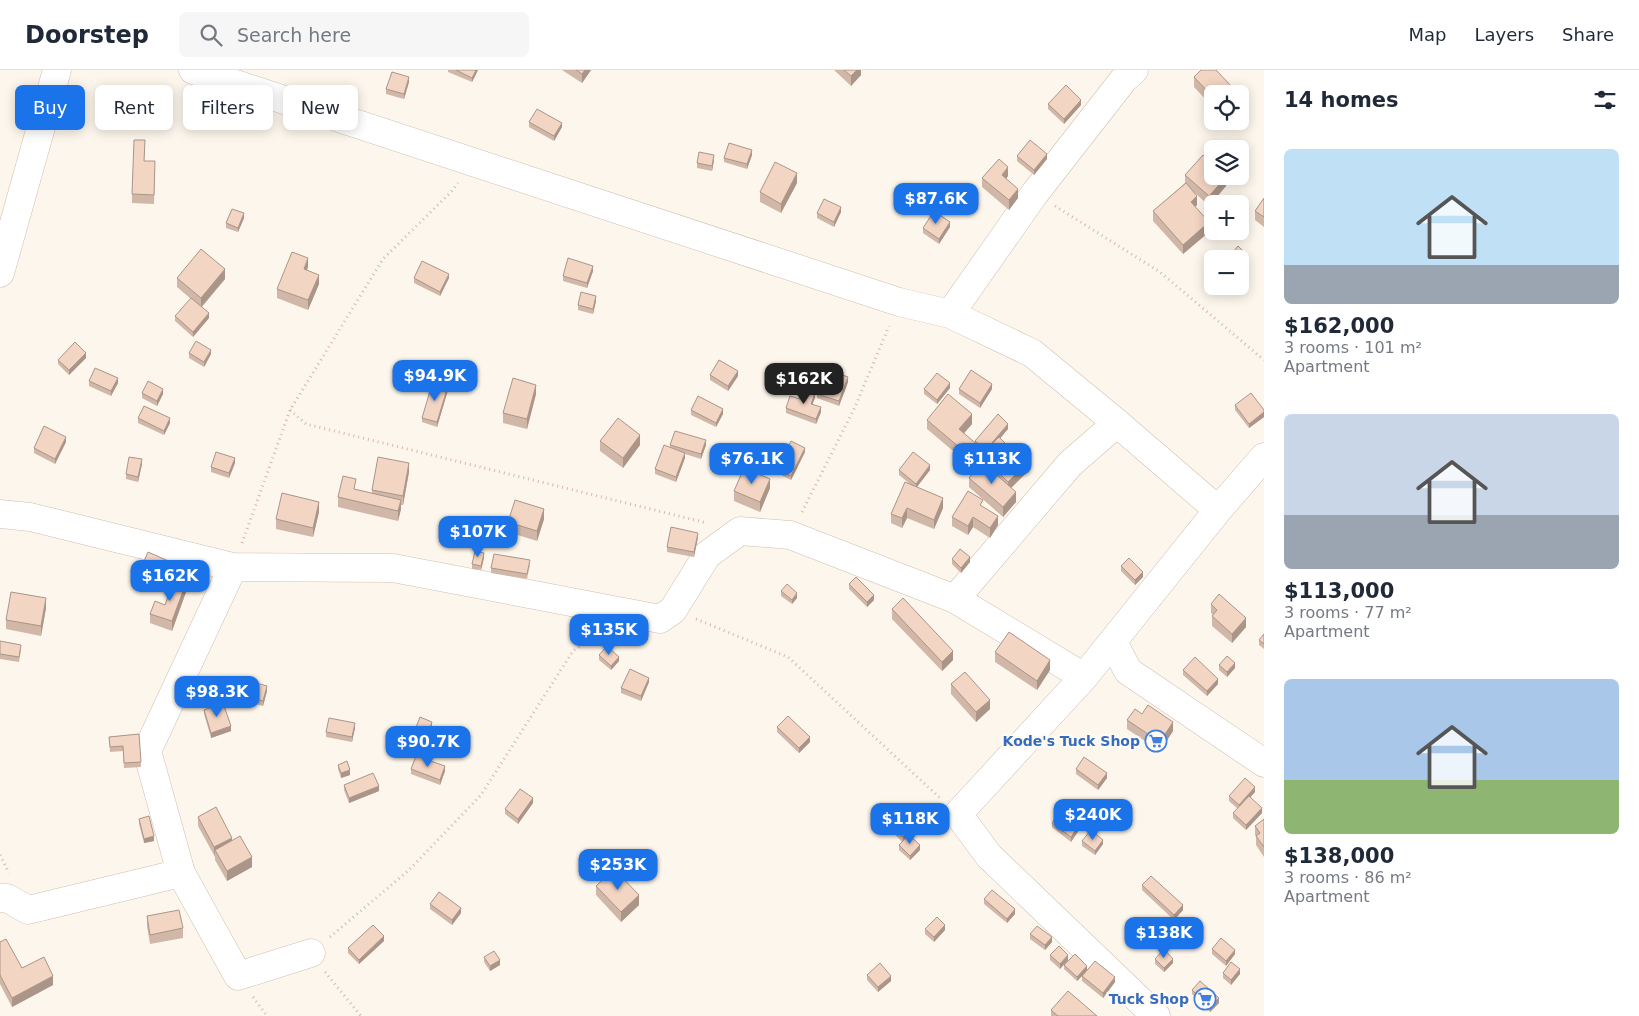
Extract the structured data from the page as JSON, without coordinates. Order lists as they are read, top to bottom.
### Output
{
  "places": {
    "supermarket": ["Kode's Tuck Shop", "Tuck Shop"]
  },
  "page": {
    "header": "Doorstep",
    "search": "Search here",
    "nav": ["Map", "Layers", "Share"],
    "heading": "14 homes",
    "map_buttons": ["+", "−"],
    "chip": [
      "Buy",
      "Rent",
      "Filters",
      "New"
    ],
    "list": [
      {
        "name": "$162,000",
        "note": "3 rooms · 101 m² · Apartment"
      },
      {
        "name": "$113,000",
        "note": "3 rooms · 77 m² · Apartment"
      },
      {
        "name": "$138,000",
        "note": "3 rooms · 86 m² · Apartment"
      }
    ],
    "price": [
      "$87.6K",
      "$94.9K",
      "$162K",
      "$76.1K",
      "$113K",
      "$107K",
      "$162K",
      "$135K",
      "$98.3K",
      "$90.7K",
      "$240K",
      "$118K",
      "$253K",
      "$138K"
    ]
  }
}
